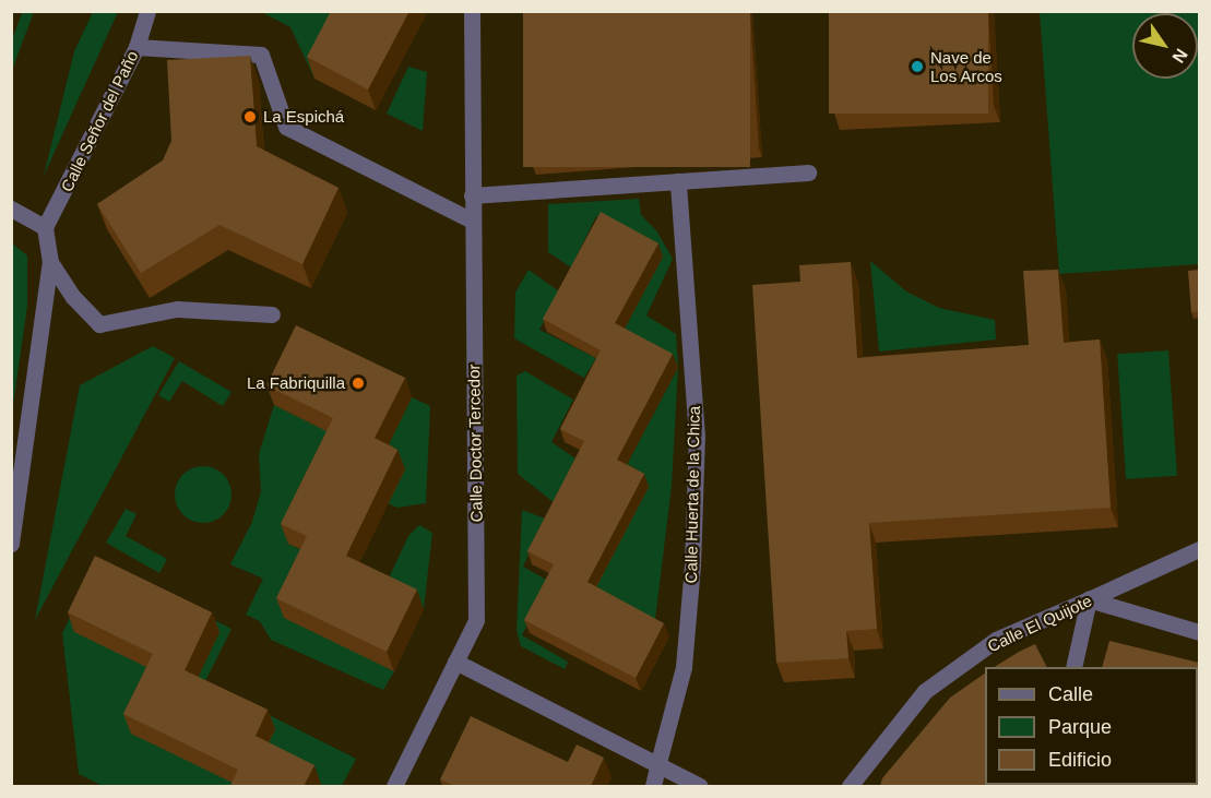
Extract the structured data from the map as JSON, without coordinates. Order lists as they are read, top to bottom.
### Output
{
  "streets": {
    "street": [
      "Calle Señor del Paño",
      "Calle Doctor Tercedor",
      "Calle Huerta de la Chica",
      "Calle El Quijote"
    ]
  },
  "places": ["Nave de Los Arcos", "La Espichá", "La Fabriquilla"],
  "legend": ["Calle", "Parque", "Edificio"],
  "north": "bottom right"
}
